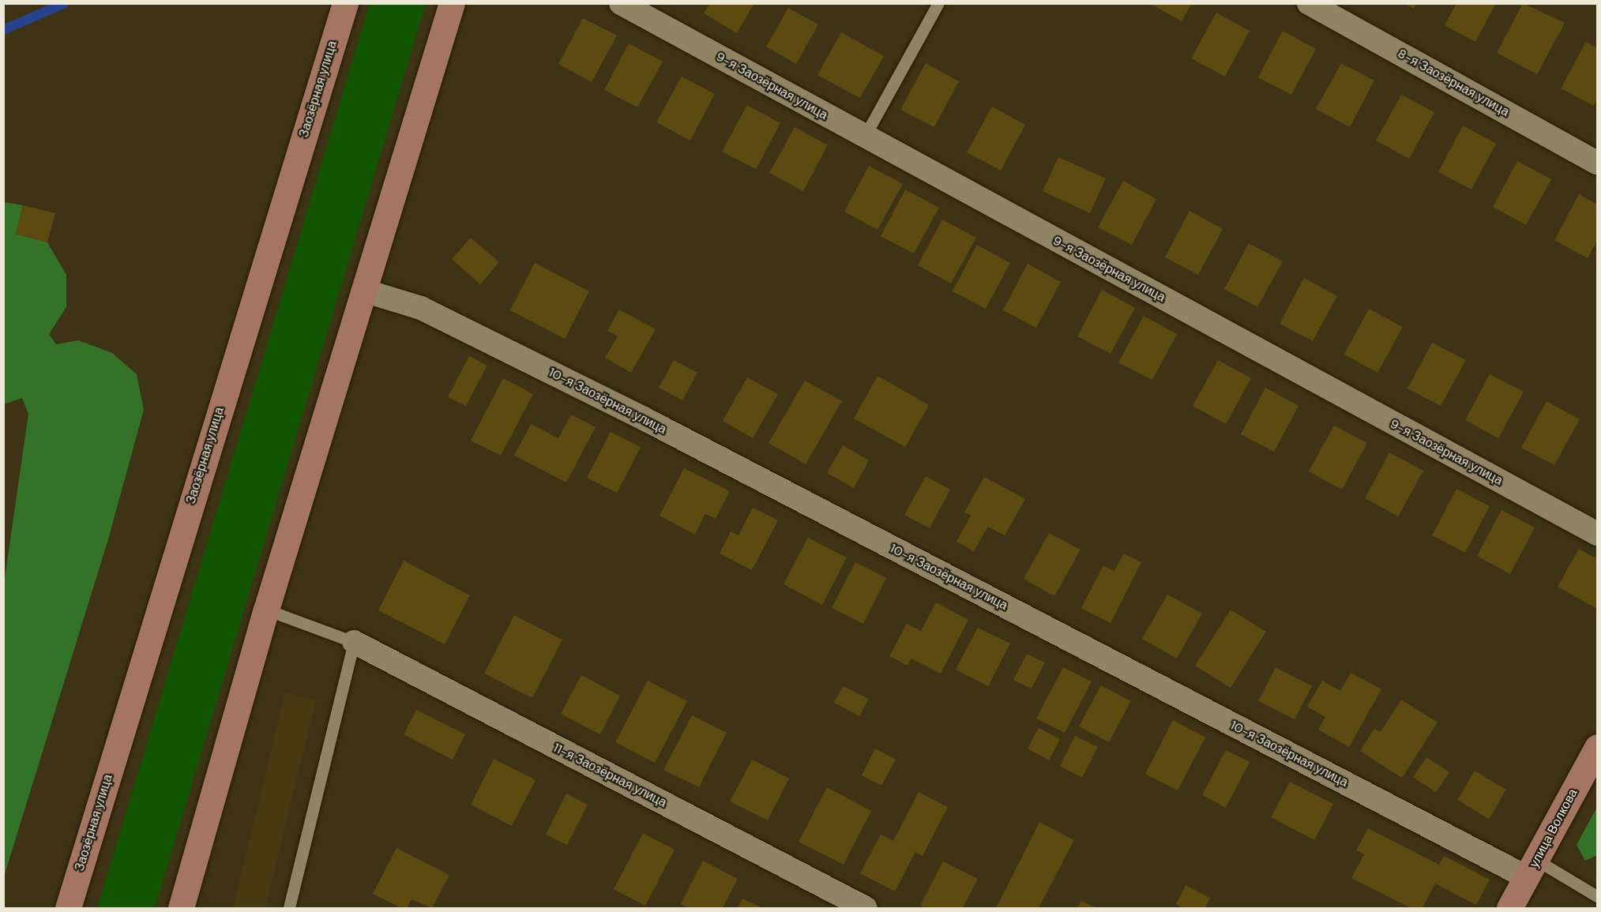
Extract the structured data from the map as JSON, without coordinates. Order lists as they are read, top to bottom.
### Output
{
  "streets": {
    "main road": ["Заозёрная улица", "улица Волкова"],
    "street": [
      "8-я Заозёрная улица",
      "9-я Заозёрная улица",
      "10-я Заозёрная улица",
      "11-я Заозёрная улица"
    ]
  },
  "crossings": [
    ["10-я Заозёрная улица", "улица Волкова"]
  ]
}
